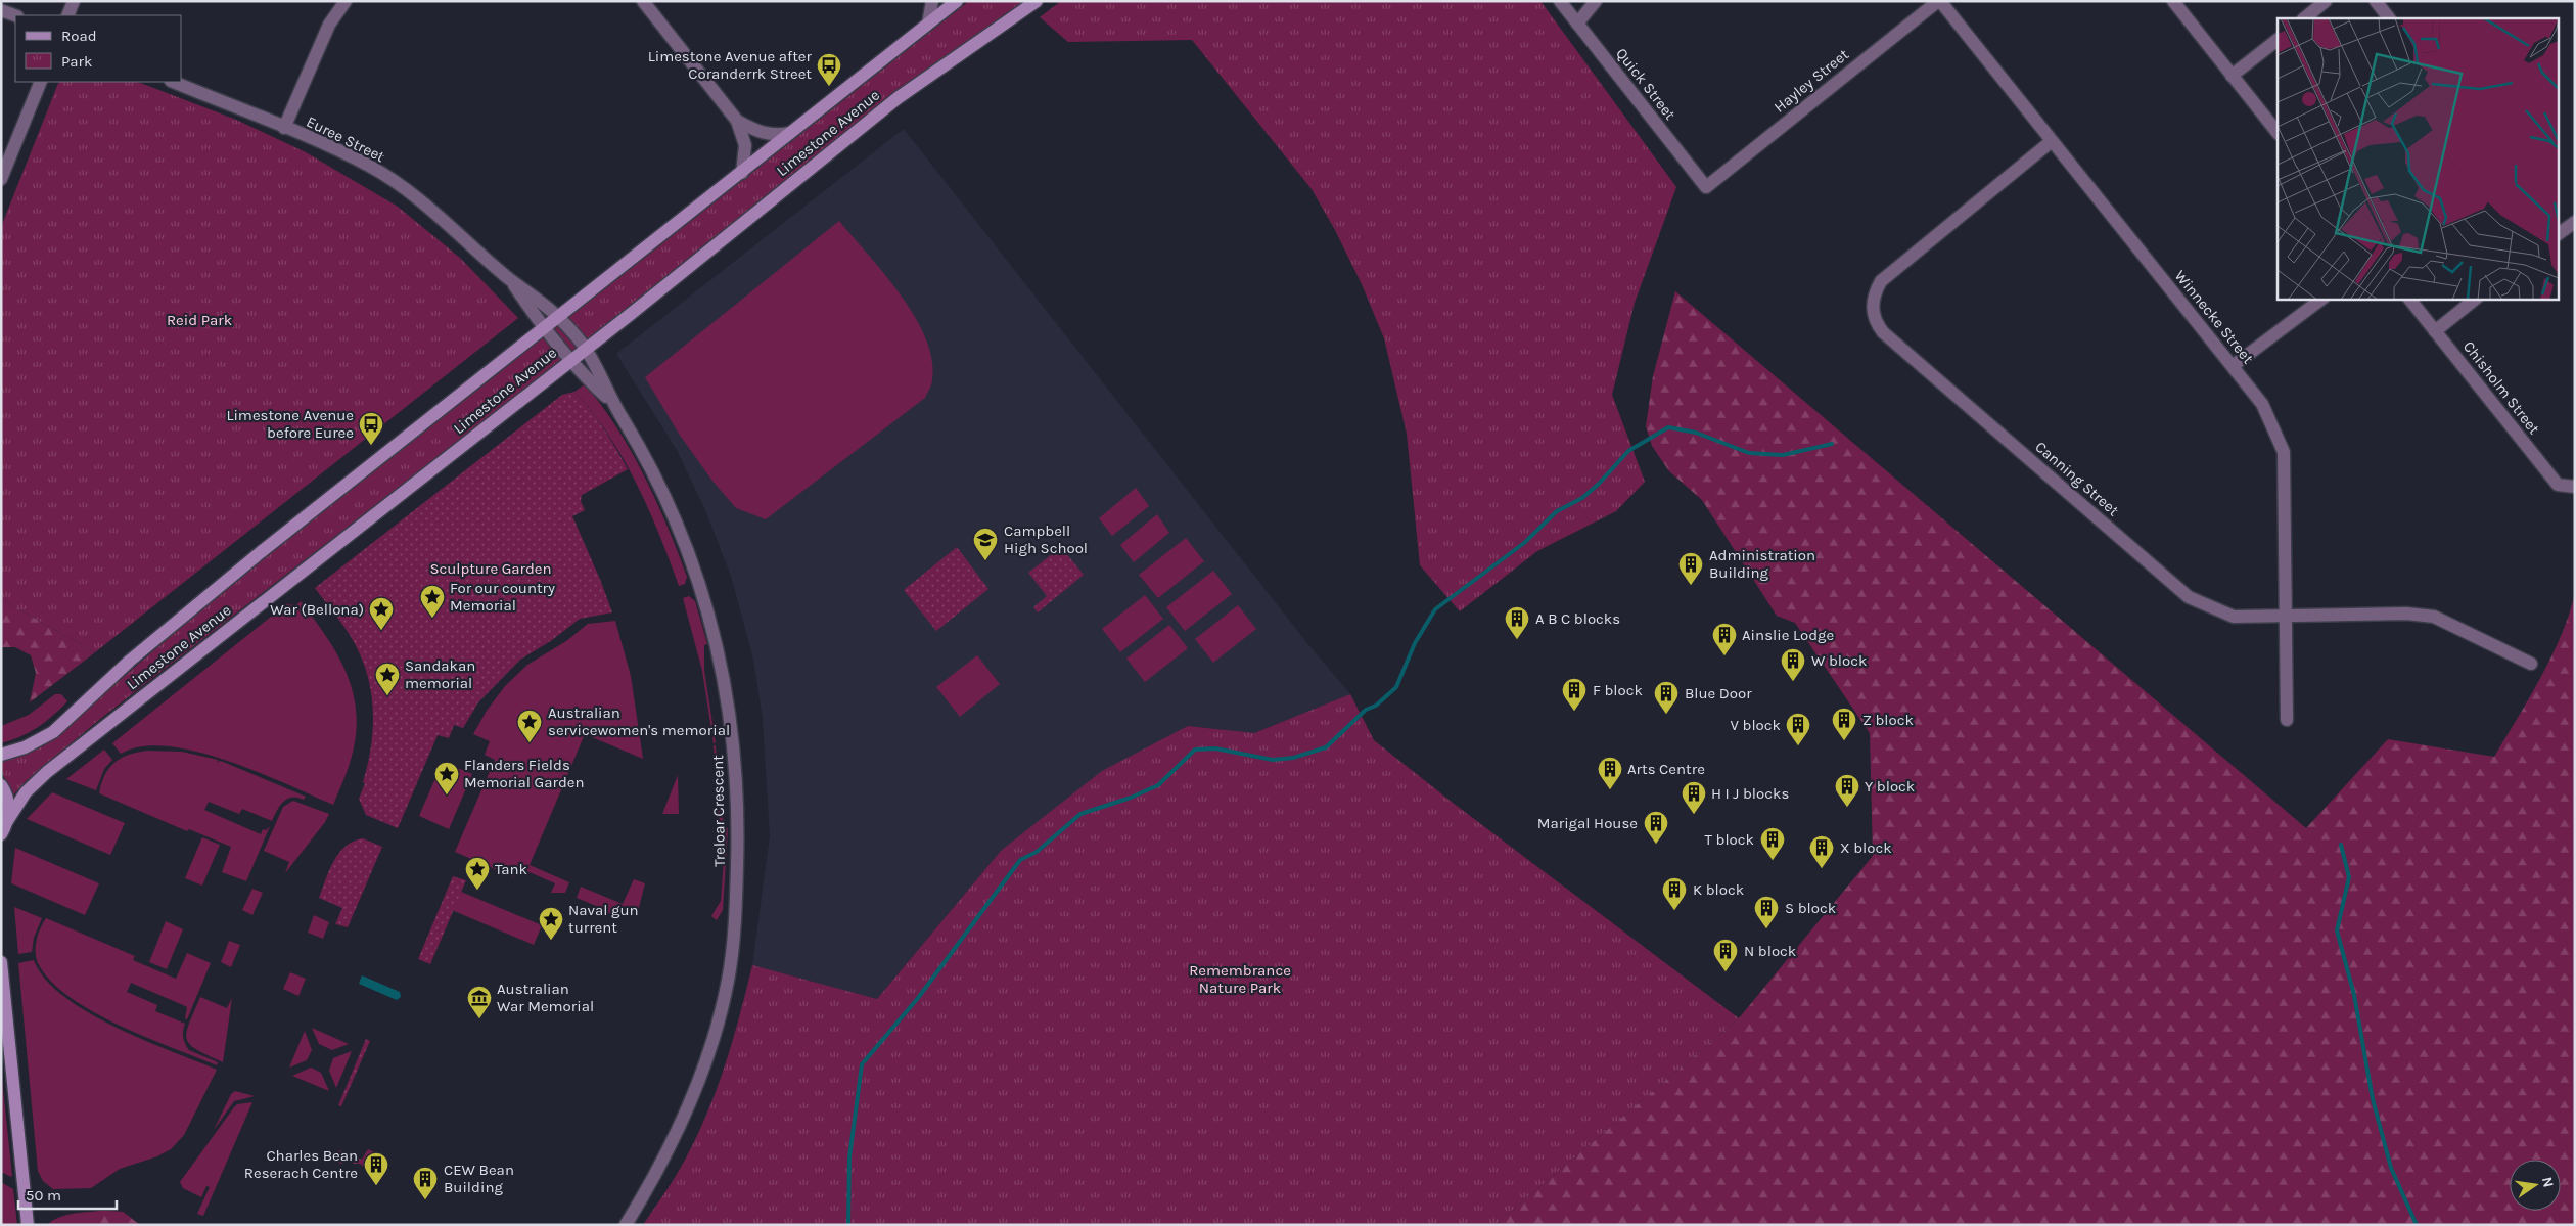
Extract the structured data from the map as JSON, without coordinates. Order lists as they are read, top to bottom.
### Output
{
  "streets": {
    "main road": ["Limestone Avenue"],
    "street": [
      "Hayley Street",
      "Quick Street",
      "Euree Street",
      "Winnecke Street",
      "Chisholm Street",
      "Canning Street",
      "Treloar Crescent"
    ]
  },
  "crossings": [
    ["Hayley Street", "Quick Street"],
    ["Hayley Street", "Winnecke Street"],
    ["Limestone Avenue", "Euree Street"],
    ["Limestone Avenue", "Treloar Crescent"],
    ["Euree Street", "Treloar Crescent"],
    ["Winnecke Street", "Canning Street"]
  ],
  "parks": ["Reid Park", "Sculpture Garden", "Remembrance Nature Park"],
  "places": {
    "bus stop": ["Limestone Avenue after Coranderrk Street", "Limestone Avenue before Euree"],
    "school or university": ["Campbell High School"],
    "building": [
      "Administration Building",
      "A B C blocks",
      "Ainslie Lodge",
      "W block",
      "F block",
      "Blue Door",
      "Z block",
      "V block",
      "Arts Centre",
      "Y block",
      "H I J blocks",
      "Marigal House",
      "T block",
      "X block",
      "K block",
      "S block",
      "N block",
      "Charles Bean Reserach Centre",
      "CEW Bean Building"
    ],
    "place": [
      "For our country Memorial",
      "War (Bellona)",
      "Sandakan memorial",
      "Australian servicewomen's memorial",
      "Flanders Fields Memorial Garden",
      "Tank",
      "Naval gun turrent"
    ],
    "museum": ["Australian War Memorial"]
  },
  "legend": ["Road", "Park"],
  "scale_bar": "50 m",
  "north": "right"
}
